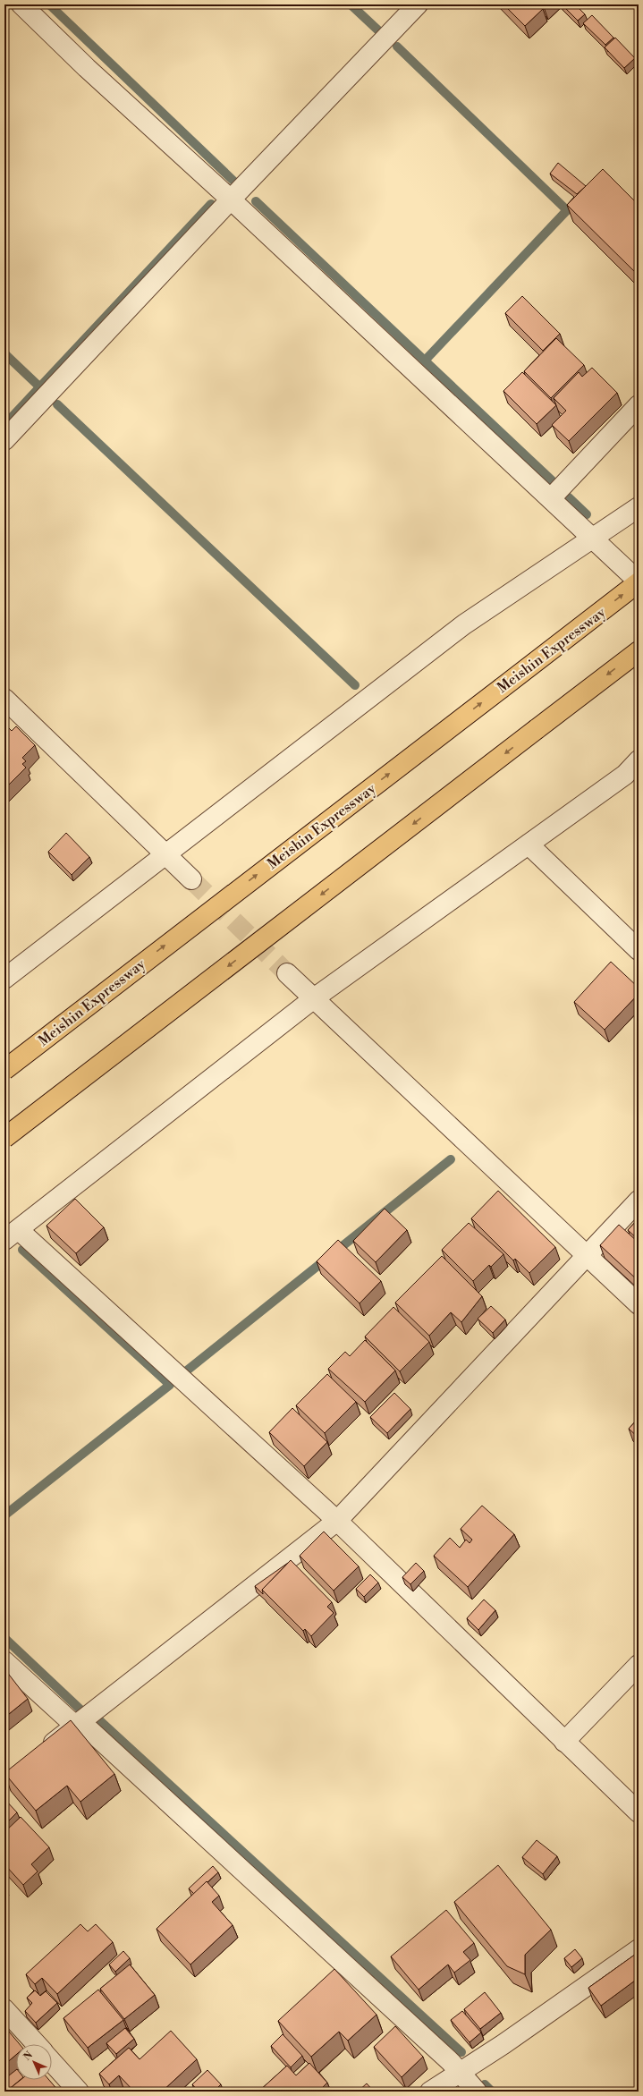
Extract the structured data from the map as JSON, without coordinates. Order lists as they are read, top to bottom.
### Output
{
  "streets": {
    "highway": ["Meishin Expressway"]
  },
  "north": "top left"
}
